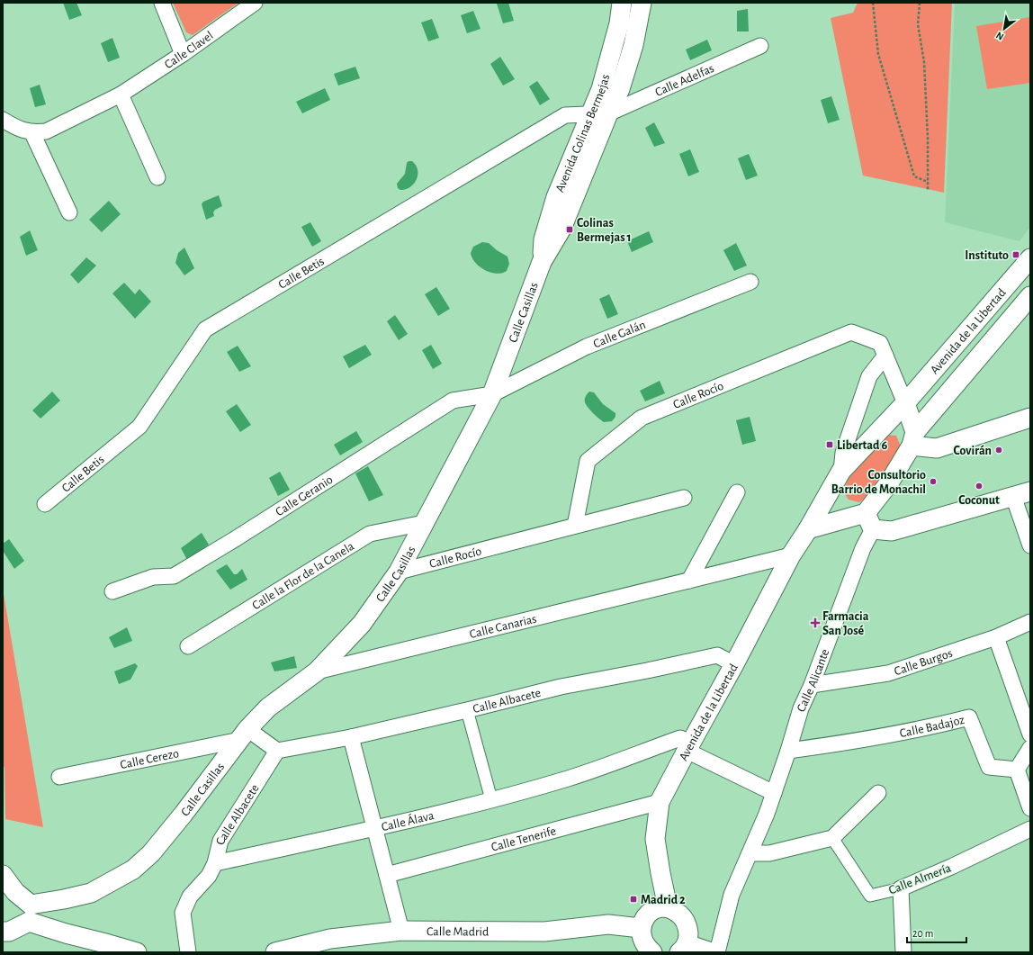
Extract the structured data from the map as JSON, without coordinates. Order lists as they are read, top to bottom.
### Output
{
  "streets": {
    "street": [
      "Calle Clavel",
      "Calle Adelfas",
      "Avenida Colinas Bermejas",
      "Calle Betis",
      "Calle Casillas",
      "Avenida de la Libertad",
      "Calle Galán",
      "Calle Rocío",
      "Calle Geranio",
      "Calle la Flor de la Canela",
      "Calle Canarias",
      "Calle Burgos",
      "Calle Alicante",
      "Calle Albacete",
      "Calle Badajoz",
      "Calle Cerezo",
      "Calle Álava",
      "Calle Tenerife",
      "Calle Almería",
      "Calle Madrid"
    ]
  },
  "crossings": [
    ["Calle Adelfas", "Avenida Colinas Bermejas"],
    ["Calle Adelfas", "Calle Betis"],
    ["Avenida Colinas Bermejas", "Calle Betis"],
    ["Avenida Colinas Bermejas", "Calle Casillas"],
    ["Calle Casillas", "Calle Galán"],
    ["Calle Casillas", "Calle Rocío"],
    ["Calle Casillas", "Calle Geranio"],
    ["Calle Casillas", "Calle la Flor de la Canela"],
    ["Calle Casillas", "Calle Canarias"],
    ["Calle Casillas", "Calle Cerezo"],
    ["Avenida de la Libertad", "Calle Canarias"],
    ["Avenida de la Libertad", "Calle Alicante"],
    ["Avenida de la Libertad", "Calle Albacete"],
    ["Avenida de la Libertad", "Calle Álava"],
    ["Avenida de la Libertad", "Calle Tenerife"],
    ["Calle Galán", "Calle Geranio"],
    ["Calle Burgos", "Calle Alicante"],
    ["Calle Alicante", "Calle Badajoz"],
    ["Calle Albacete", "Calle Álava"]
  ],
  "places": {
    "transit": [
      "Colinas Bermejas 1",
      "Instituto",
      "Libertad 6",
      "Madrid 2"
    ],
    "other": ["Covirán", "Consultorio Barrio de Monachil", "Coconut"],
    "health": ["Farmacia San José"]
  },
  "scale_bar": "20 m",
  "north": "bottom left"
}
